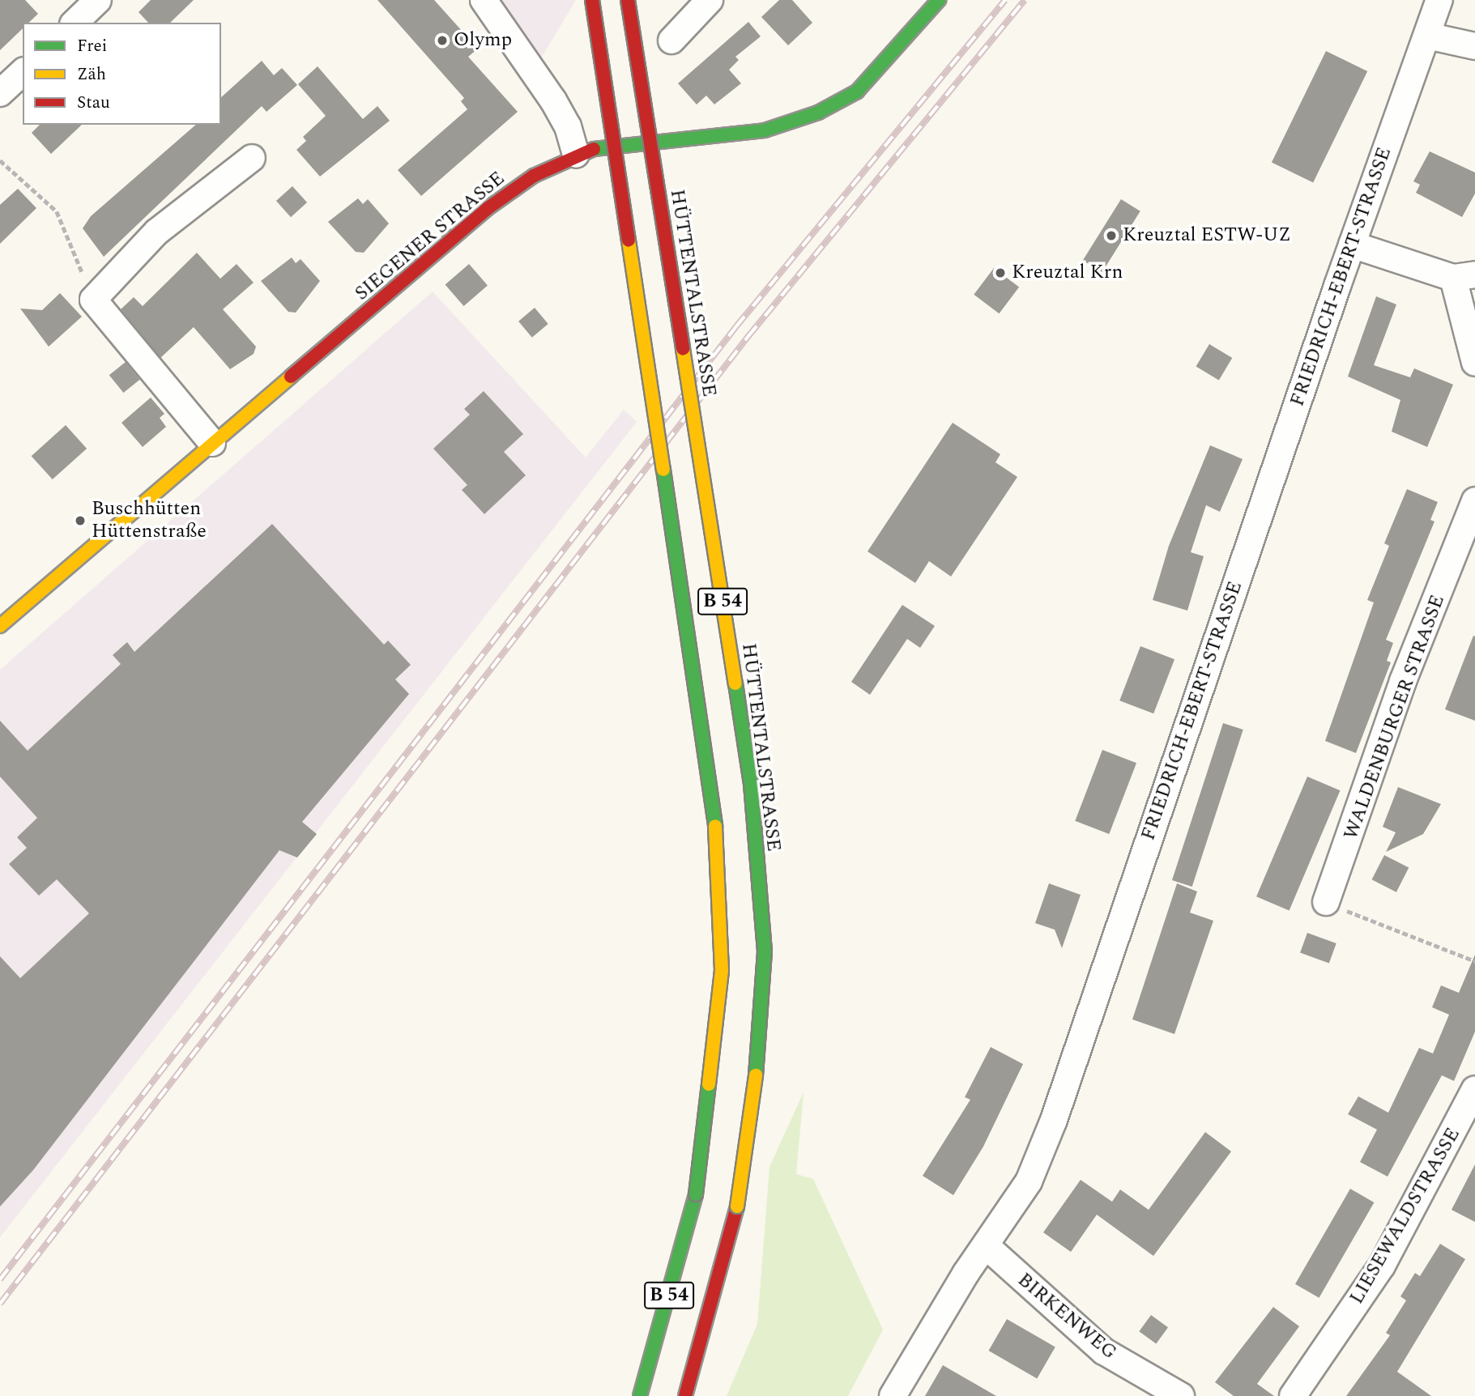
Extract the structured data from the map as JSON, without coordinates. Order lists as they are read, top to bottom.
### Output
{
  "streets": {
    "main road": ["SIEGENER STRASSE", "HÜTTENTALSTRASSE", "B 54"],
    "street": [
      "FRIEDRICH-EBERT-STRASSE",
      "WALDENBURGER STRASSE",
      "LIESEWALDSTRASSE",
      "BIRKENWEG"
    ]
  },
  "crossings": [
    ["FRIEDRICH-EBERT-STRASSE", "BIRKENWEG"]
  ],
  "places": [
    "Olymp",
    "Kreuztal ESTW-UZ",
    "Kreuztal Krn",
    "Buschhütten Hüttenstraße"
  ],
  "legend": ["Frei", "Zäh", "Stau"]
}
